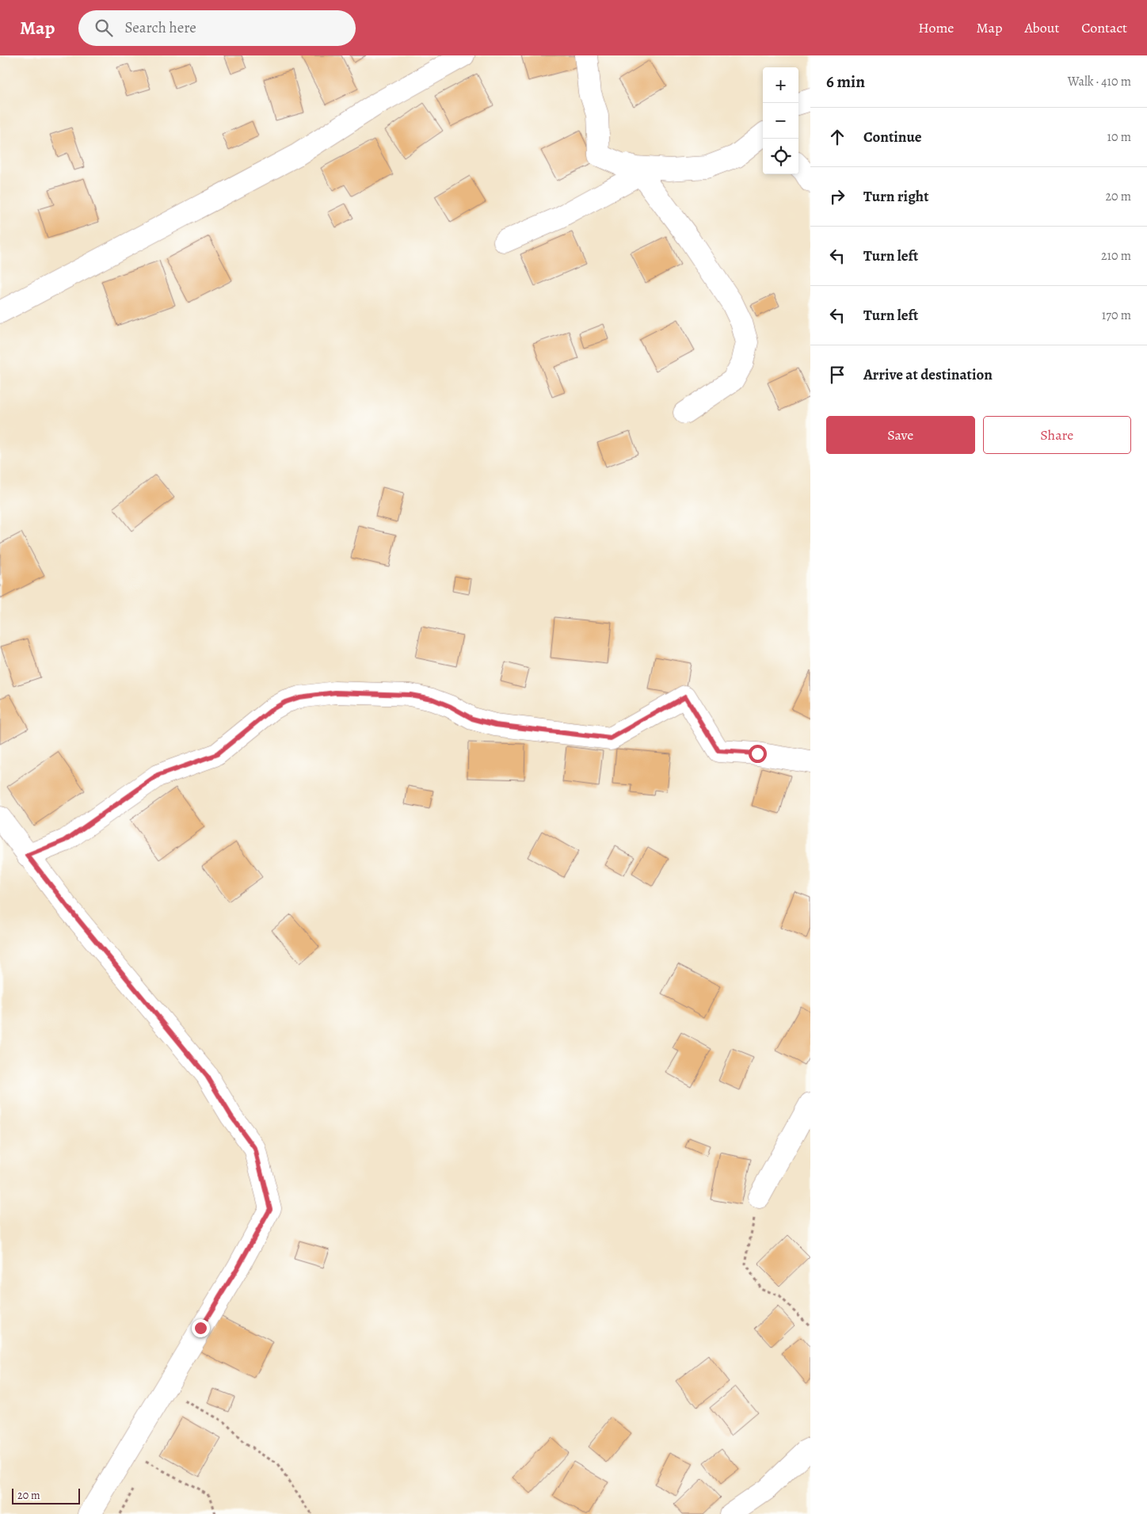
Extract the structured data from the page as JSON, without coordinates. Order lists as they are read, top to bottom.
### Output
{
  "scale_bar": "20 m",
  "page": {
    "header": "Map",
    "search": "Search here",
    "nav": [
      "Home",
      "Map",
      "About",
      "Contact"
    ],
    "heading": ["6 min", "Walk · 410 m"],
    "map_buttons": ["+", "−"],
    "list": [
      ["Continue", "10 m"],
      ["Turn right", "20 m"],
      ["Turn left", "210 m"],
      ["Turn left", "170 m"],
      "Arrive at destination"
    ],
    "buttons": ["Save", "Share"],
    "scale": "20 m"
  }
}
